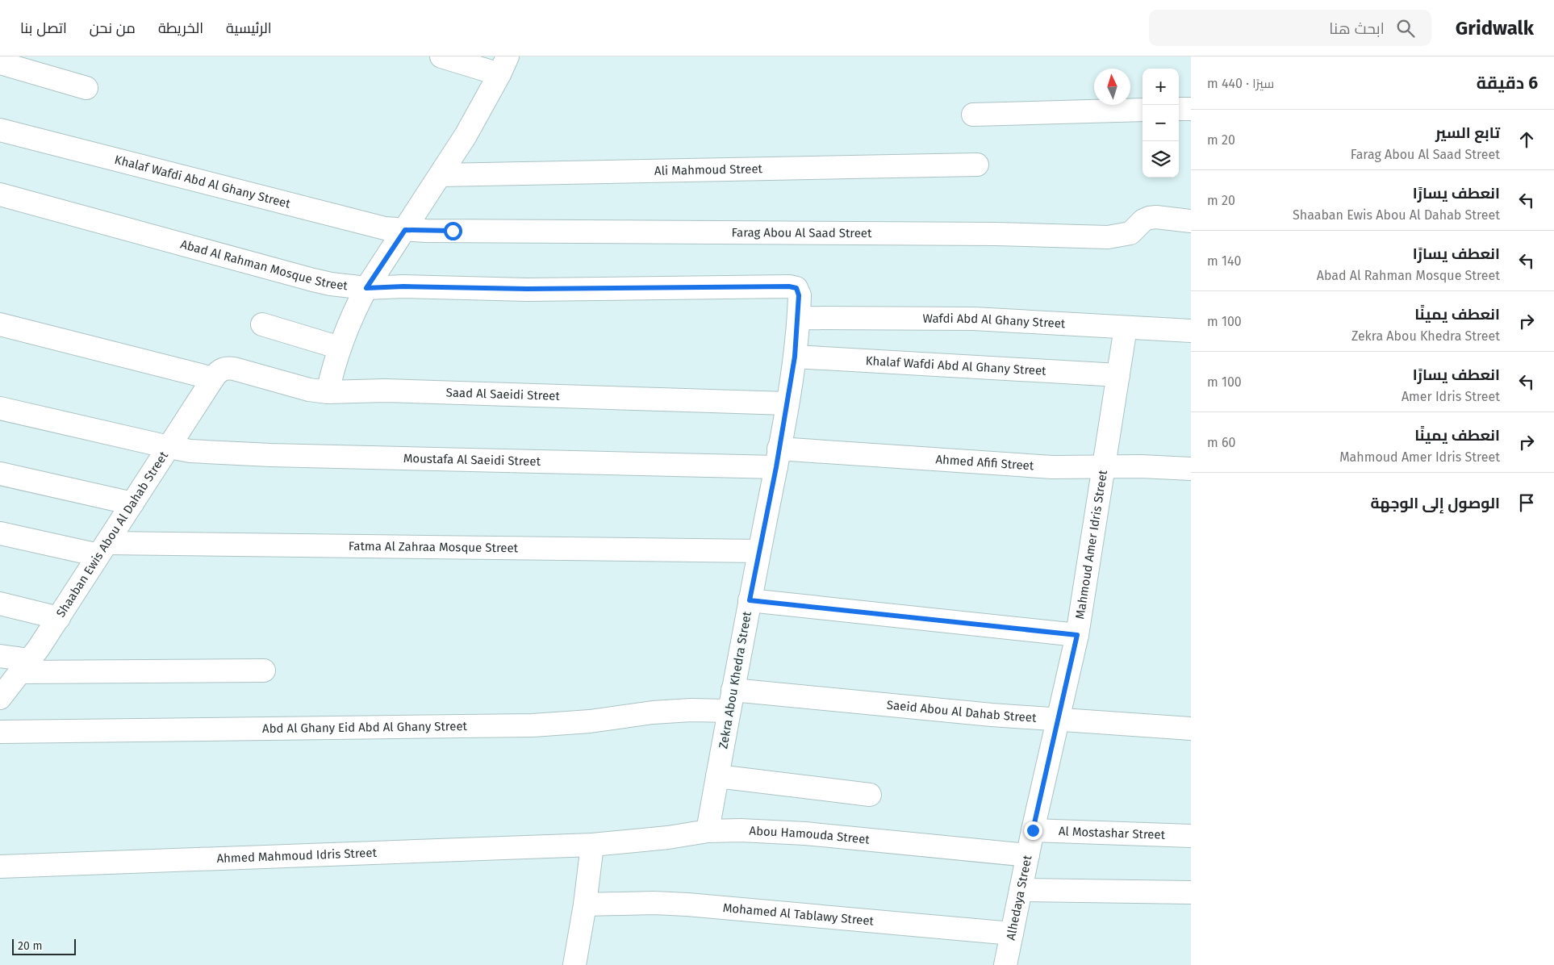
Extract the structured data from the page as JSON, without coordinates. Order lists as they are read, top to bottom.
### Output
{
  "streets": {
    "street": [
      "Ali Mahmoud Street",
      "Khalaf Wafdi Abd Al Ghany Street",
      "Farag Abou Al Saad Street",
      "Abad Al Rahman Mosque Street",
      "Wafdi Abd Al Ghany Street",
      "Saad Al Saeidi Street",
      "Moustafa Al Saeidi Street",
      "Ahmed Afifi Street",
      "Shaaban Ewis Abou Al Dahab Street",
      "Mahmoud Amer Idris Street",
      "Fatma Al Zahraa Mosque Street",
      "Zekra Abou Khedra Street",
      "Saeid Abou Al Dahab Street",
      "Abd Al Ghany Eid Abd Al Ghany Street",
      "Al Mostashar Street",
      "Abou Hamouda Street",
      "Ahmed Mahmoud Idris Street",
      "Alhedaya Street",
      "Mohamed Al Tablawy Street"
    ]
  },
  "crossings": [
    ["Khalaf Wafdi Abd Al Ghany Street", "Farag Abou Al Saad Street"],
    ["Khalaf Wafdi Abd Al Ghany Street", "Mahmoud Amer Idris Street"],
    ["Khalaf Wafdi Abd Al Ghany Street", "Zekra Abou Khedra Street"],
    ["Abad Al Rahman Mosque Street", "Zekra Abou Khedra Street"],
    ["Wafdi Abd Al Ghany Street", "Mahmoud Amer Idris Street"],
    ["Wafdi Abd Al Ghany Street", "Zekra Abou Khedra Street"],
    ["Saad Al Saeidi Street", "Shaaban Ewis Abou Al Dahab Street"],
    ["Saad Al Saeidi Street", "Zekra Abou Khedra Street"],
    ["Moustafa Al Saeidi Street", "Ahmed Afifi Street"],
    ["Moustafa Al Saeidi Street", "Shaaban Ewis Abou Al Dahab Street"],
    ["Moustafa Al Saeidi Street", "Zekra Abou Khedra Street"],
    ["Ahmed Afifi Street", "Mahmoud Amer Idris Street"],
    ["Ahmed Afifi Street", "Zekra Abou Khedra Street"],
    ["Shaaban Ewis Abou Al Dahab Street", "Fatma Al Zahraa Mosque Street"],
    ["Mahmoud Amer Idris Street", "Saeid Abou Al Dahab Street"],
    ["Mahmoud Amer Idris Street", "Al Mostashar Street"],
    ["Mahmoud Amer Idris Street", "Alhedaya Street"],
    ["Fatma Al Zahraa Mosque Street", "Zekra Abou Khedra Street"],
    ["Zekra Abou Khedra Street", "Saeid Abou Al Dahab Street"],
    ["Zekra Abou Khedra Street", "Abd Al Ghany Eid Abd Al Ghany Street"],
    ["Zekra Abou Khedra Street", "Abou Hamouda Street"],
    ["Al Mostashar Street", "Alhedaya Street"],
    ["Abou Hamouda Street", "Ahmed Mahmoud Idris Street"],
    ["Abou Hamouda Street", "Alhedaya Street"],
    ["Alhedaya Street", "Mohamed Al Tablawy Street"]
  ],
  "scale_bar": "20 m",
  "north": "top",
  "page": {
    "header": "Gridwalk",
    "search": "ابحث هنا",
    "nav": [
      "الرئيسية",
      "الخريطة",
      "من نحن",
      "اتصل بنا"
    ],
    "heading": ["6 دقيقة", "سيرًا · 440 m"],
    "map_buttons": ["+", "−"],
    "list": [
      ["تابع السير", "Farag Abou Al Saad Street", "20 m"],
      ["انعطف يسارًا", "Shaaban Ewis Abou Al Dahab Street", "20 m"],
      ["انعطف يسارًا", "Abad Al Rahman Mosque Street", "140 m"],
      ["انعطف يمينًا", "Zekra Abou Khedra Street", "100 m"],
      ["انعطف يسارًا", "Amer Idris Street", "100 m"],
      ["انعطف يمينًا", "Mahmoud Amer Idris Street", "60 m"],
      "الوصول إلى الوجهة"
    ],
    "scale": "20 m"
  }
}
